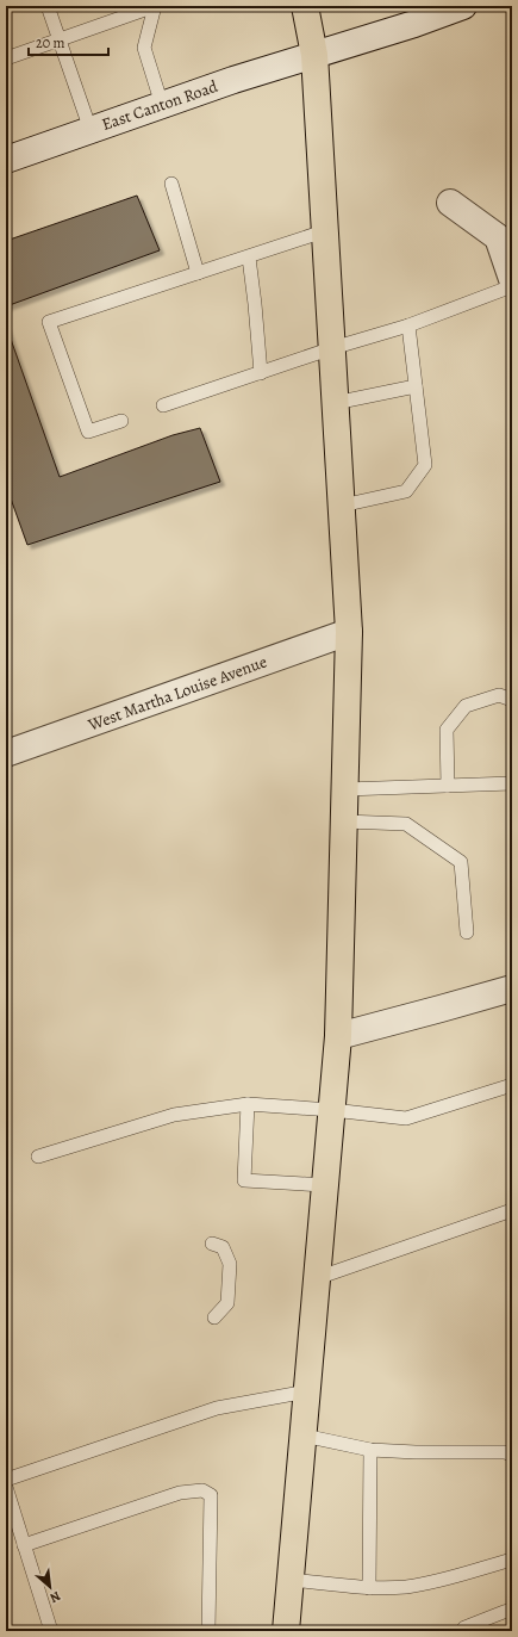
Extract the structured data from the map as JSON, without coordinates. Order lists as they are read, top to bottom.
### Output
{
  "streets": {
    "street": ["East Canton Road", "West Martha Louise Avenue"]
  },
  "scale_bar": "20 m",
  "north": "bottom right"
}
